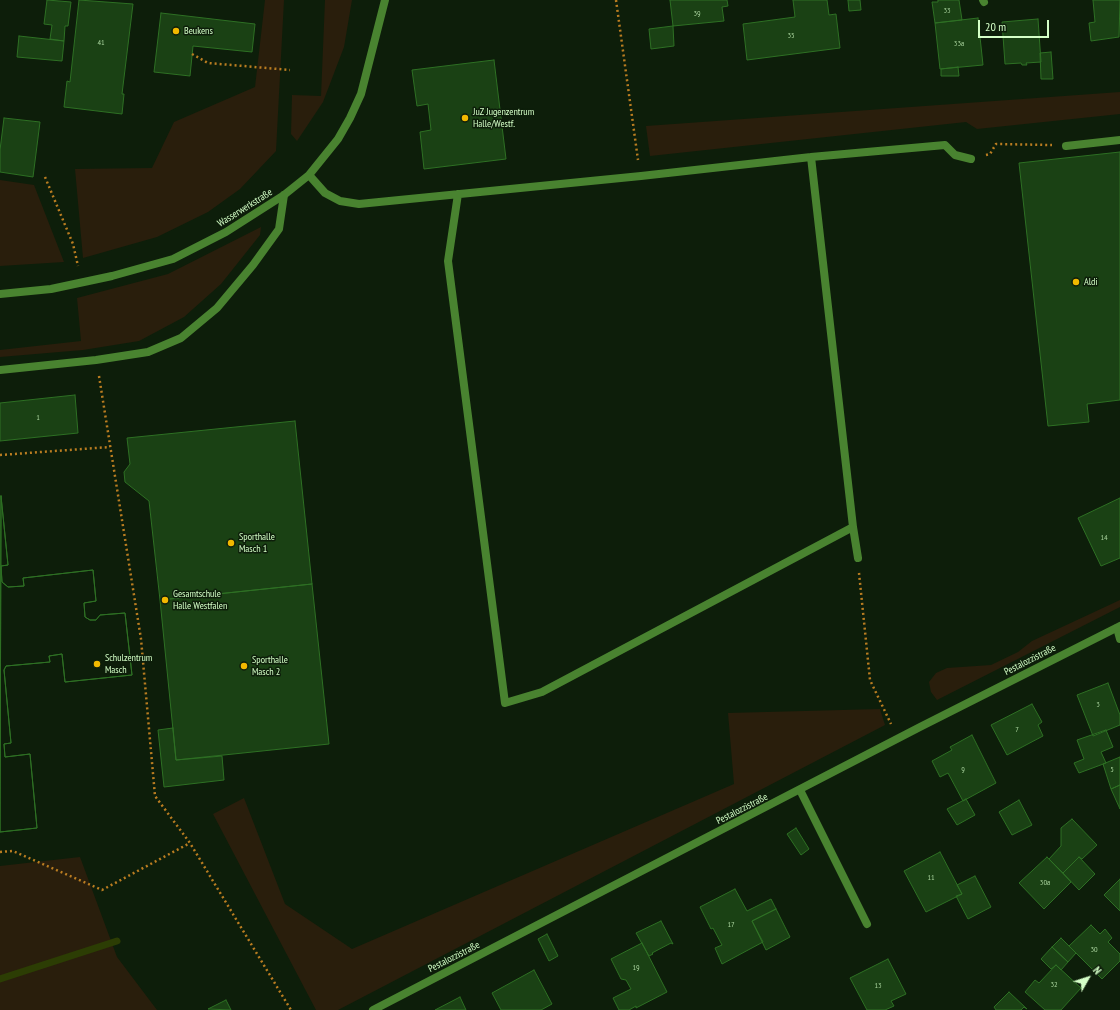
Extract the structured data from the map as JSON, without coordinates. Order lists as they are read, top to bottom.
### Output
{
  "streets": {
    "street": ["Wasserwerkstraße", "Pestalozzistraße"]
  },
  "places": [
    "Beukens",
    "JuZ Jugenzentrum Halle/Westf.",
    "Aldi",
    "Sporthalle Masch 1",
    "Gesamtschule Halle Westfalen",
    "Schulzentrum Masch",
    "Sporthalle Masch 2"
  ],
  "house_numbers": [
    "33",
    "39",
    "35",
    "41",
    "33a",
    "1",
    "14",
    "3",
    "7",
    "9",
    "5",
    "11",
    "30a",
    "17",
    "30",
    "19",
    "32",
    "13"
  ],
  "scale_bar": "20 m",
  "north": "top right"
}
